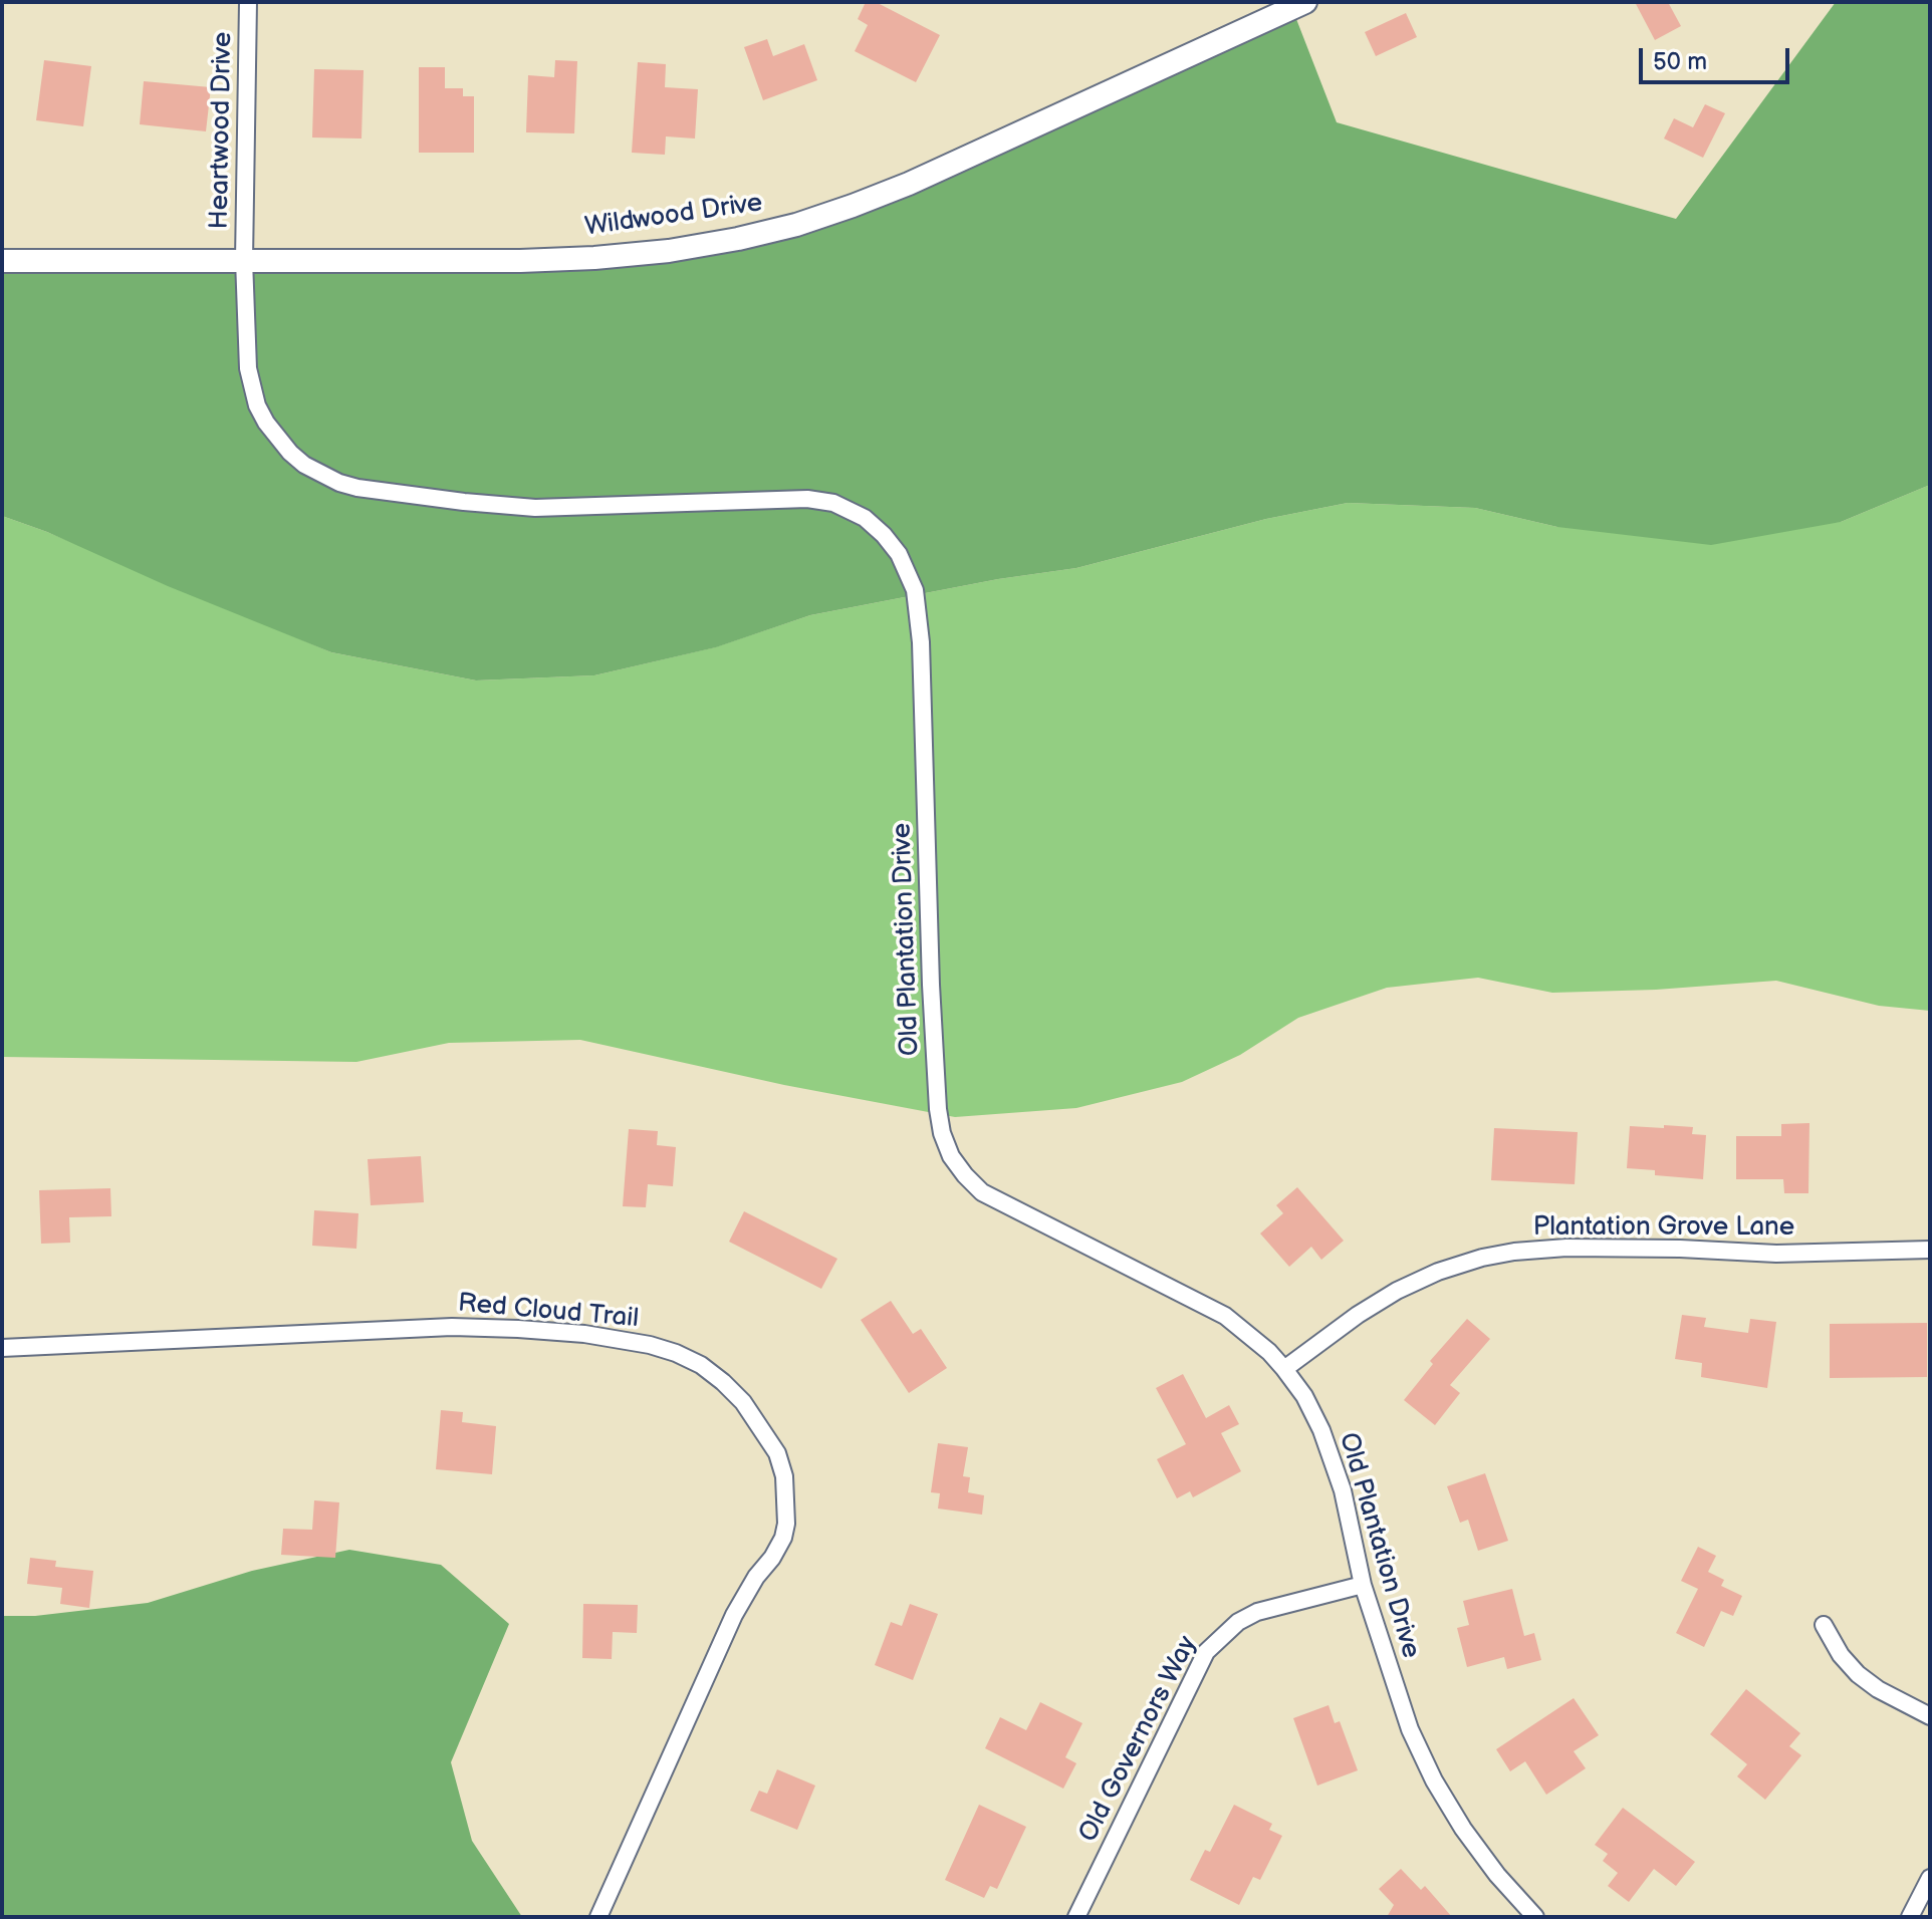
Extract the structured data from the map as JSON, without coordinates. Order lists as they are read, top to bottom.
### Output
{
  "streets": {
    "street": [
      "Heartwood Drive",
      "Wildwood Drive",
      "Old Plantation Drive",
      "Plantation Grove Lane",
      "Red Cloud Trail",
      "Old Governors Way"
    ]
  },
  "crossings": [
    ["Heartwood Drive", "Wildwood Drive"],
    ["Heartwood Drive", "Old Plantation Drive"],
    ["Wildwood Drive", "Old Plantation Drive"],
    ["Old Plantation Drive", "Plantation Grove Lane"],
    ["Old Plantation Drive", "Old Governors Way"]
  ],
  "scale_bar": "50 m"
}
